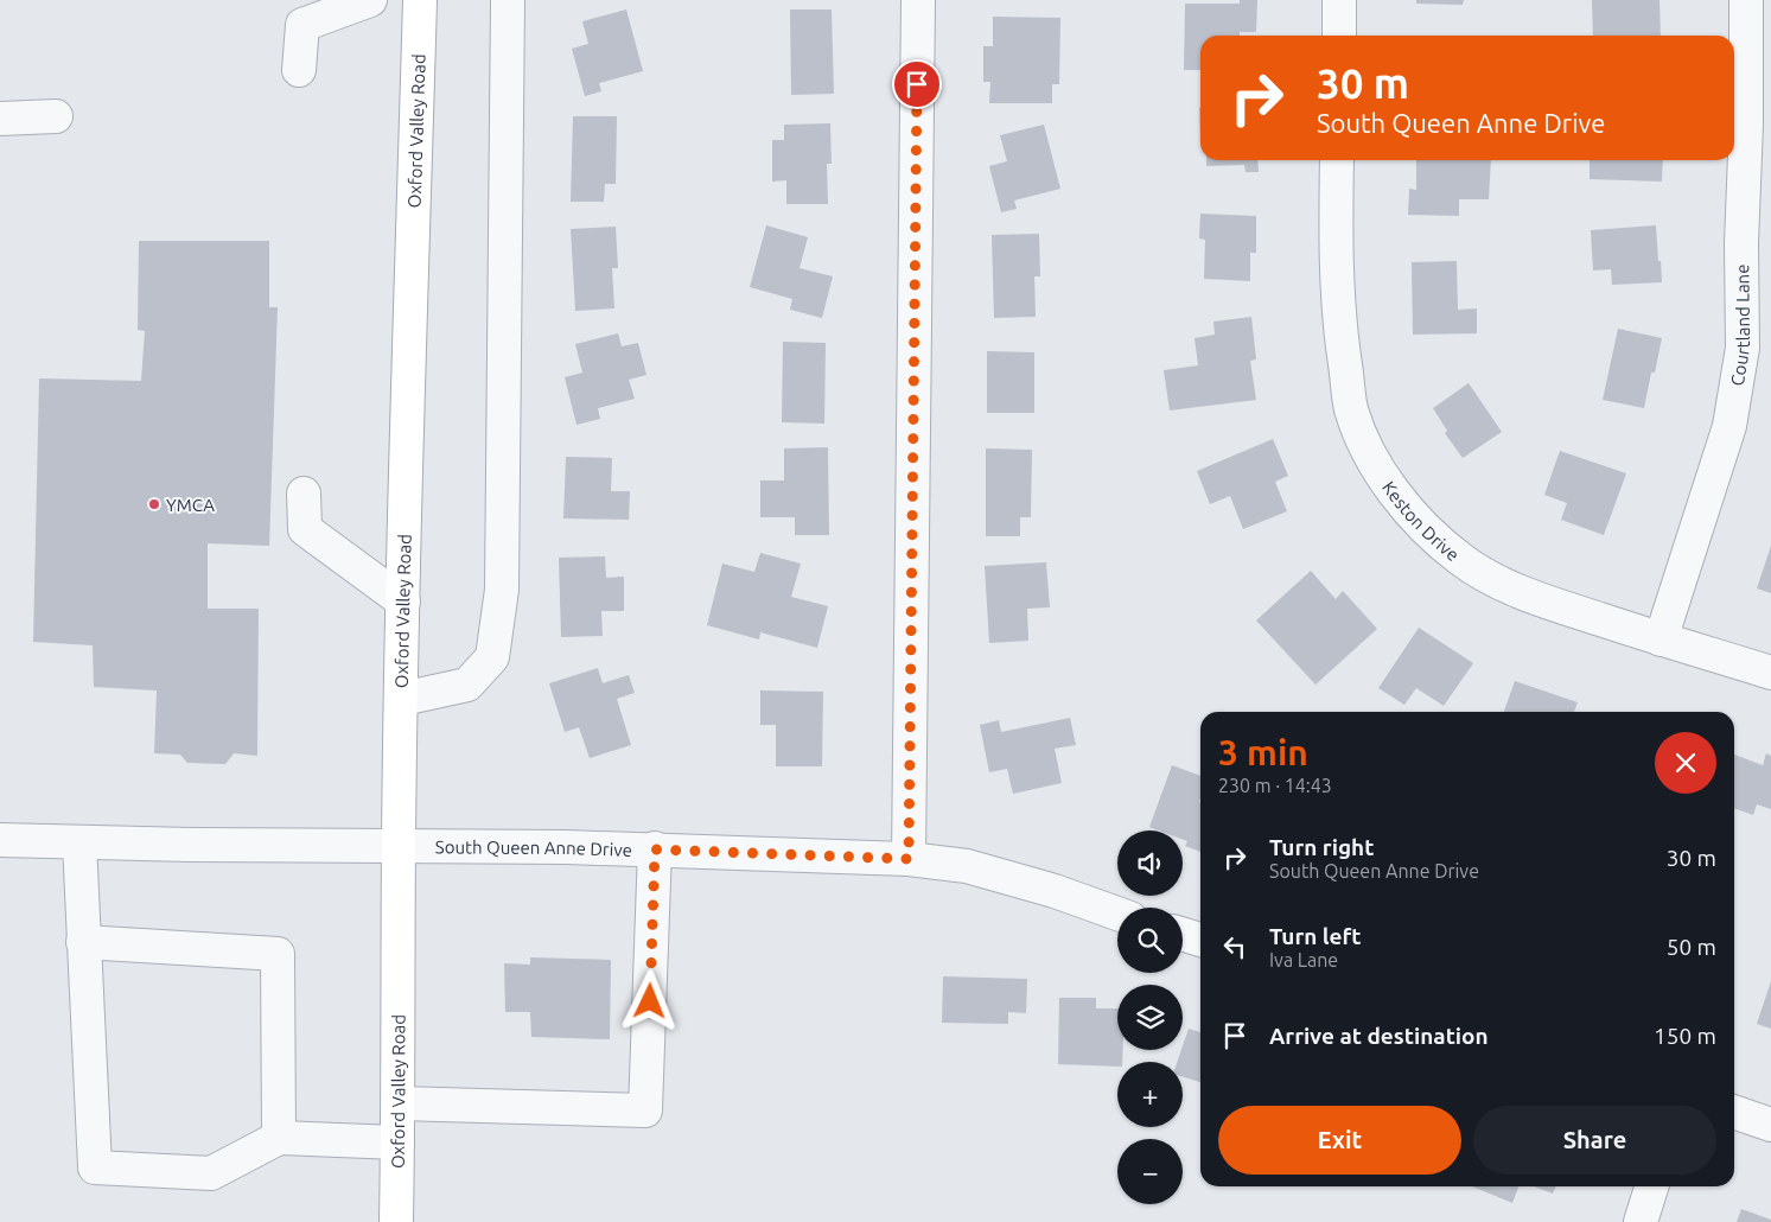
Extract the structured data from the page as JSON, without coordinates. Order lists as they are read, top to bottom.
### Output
{
  "streets": {
    "main road": ["Oxford Valley Road"],
    "street": ["Courtland Lane", "Keston Drive", "South Queen Anne Drive"]
  },
  "crossings": [
    ["Oxford Valley Road", "South Queen Anne Drive"],
    ["Courtland Lane", "Keston Drive"]
  ],
  "places": ["YMCA"],
  "page": {
    "turn": ["30 m", "South Queen Anne Drive"],
    "heading": ["3 min", "230 m · 14:43"],
    "list": [
      {
        "name": "Turn right",
        "note": "South Queen Anne Drive",
        "value": "30 m"
      },
      {
        "name": "Turn left",
        "note": "Iva Lane",
        "value": "50 m"
      },
      {
        "name": "Arrive at destination",
        "value": "150 m"
      }
    ],
    "map_buttons": ["+", "−"],
    "buttons": ["Exit", "Share"]
  }
}
